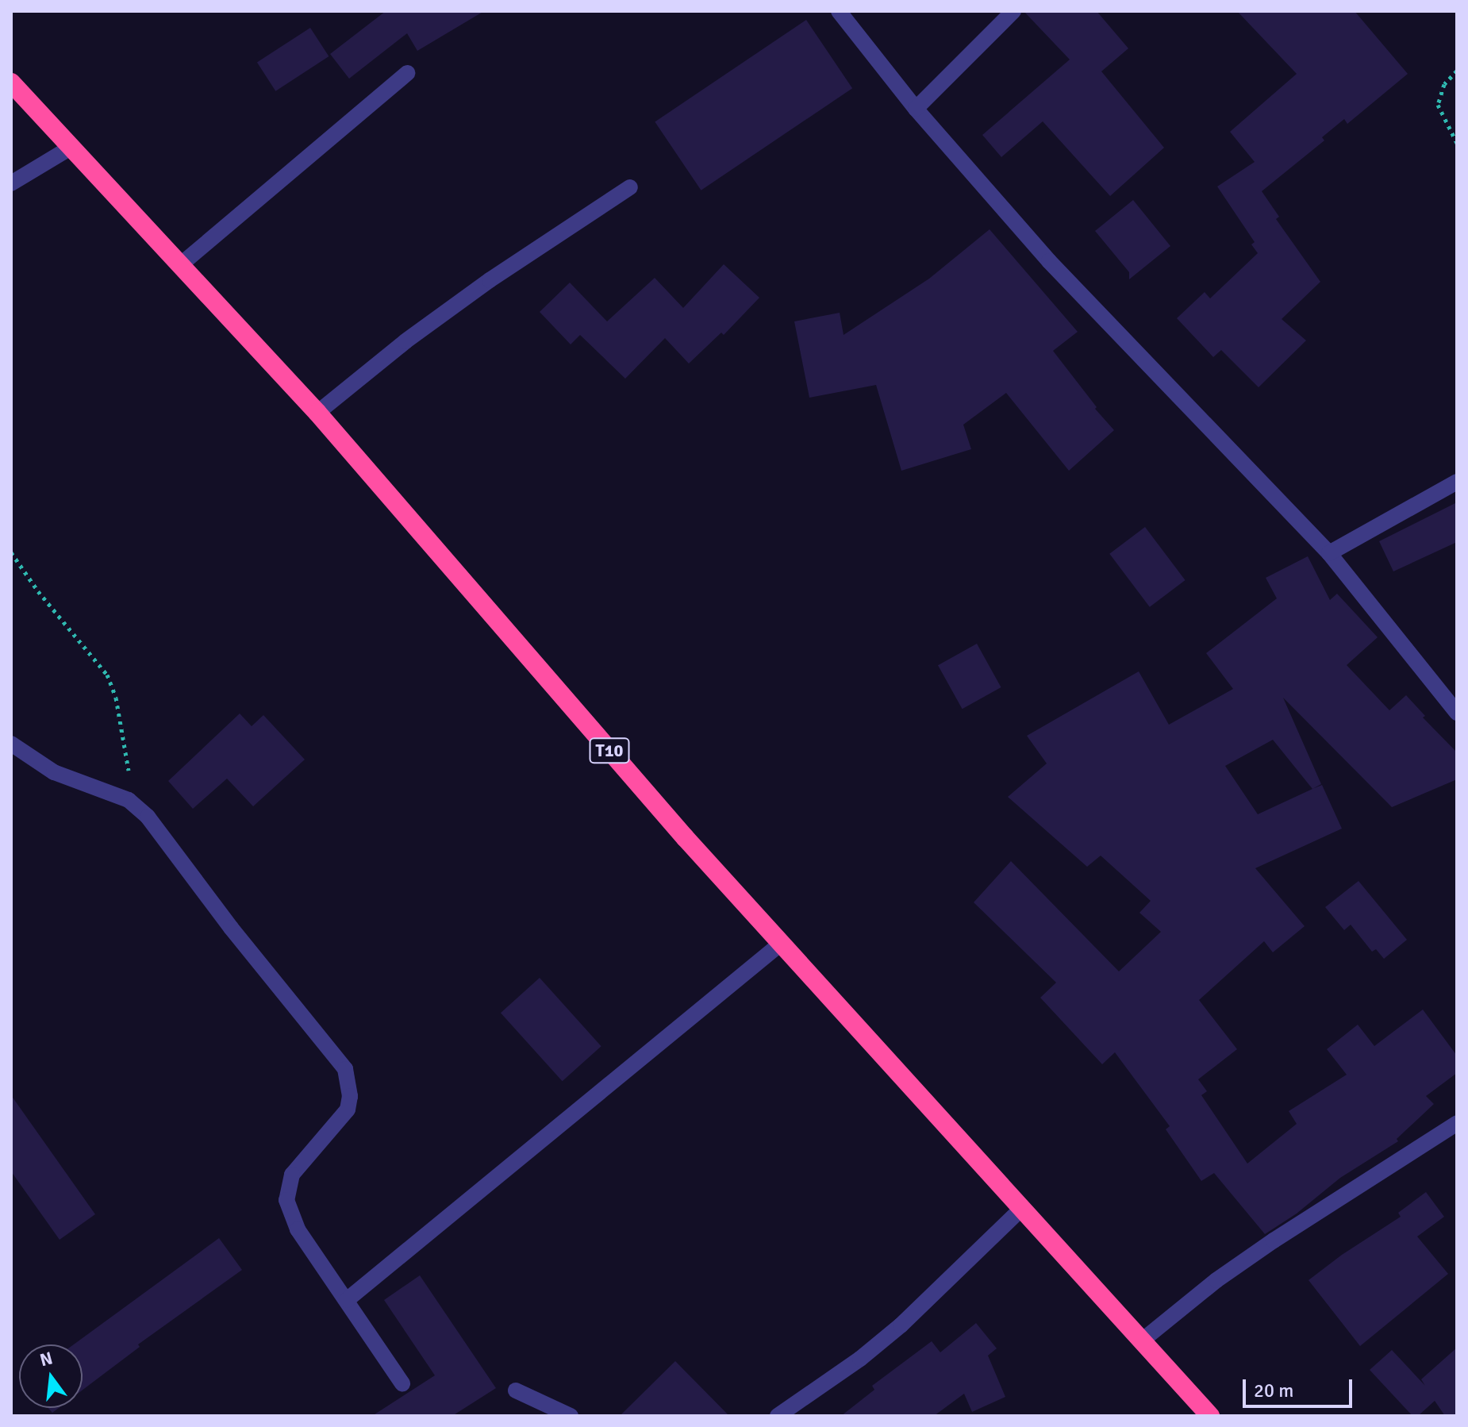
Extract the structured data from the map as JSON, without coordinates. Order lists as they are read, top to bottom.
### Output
{
  "streets": {
    "highway": ["T10"]
  },
  "scale_bar": "20 m",
  "north": "top"
}
